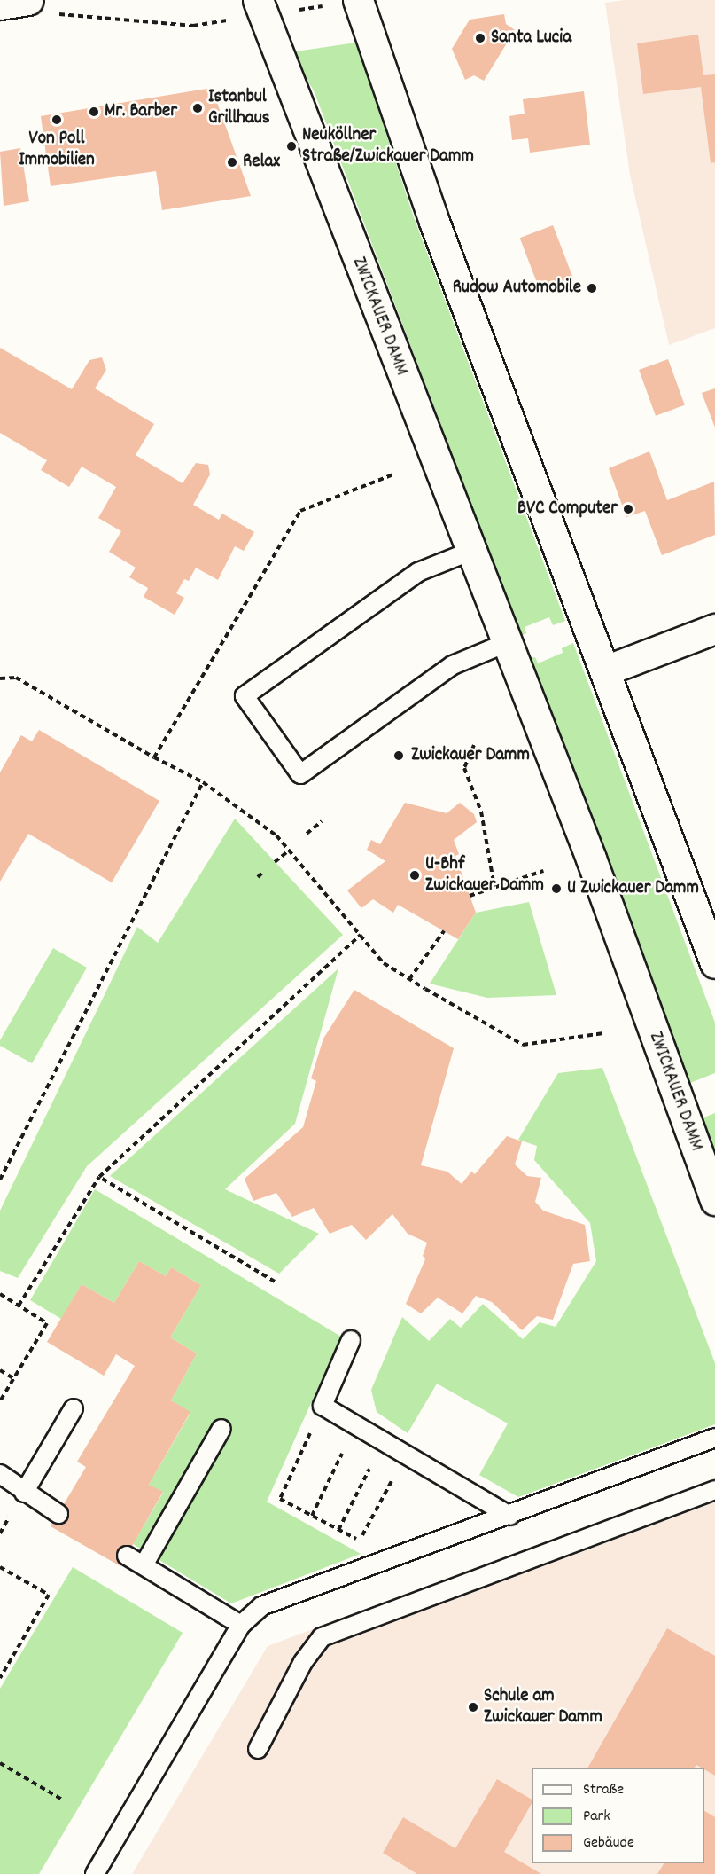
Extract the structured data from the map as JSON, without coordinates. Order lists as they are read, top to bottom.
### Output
{
  "streets": {
    "street": ["ZWICKAUER DAMM"]
  },
  "places": [
    "Santa Lucia",
    "Istanbul Grillhaus",
    "Mr. Barber",
    "Von Poll Immobilien",
    "Neuköllner Straße/Zwickauer Damm",
    "Relax",
    "Rudow Automobile",
    "BVC Computer",
    "Zwickauer Damm",
    "U-Bhf Zwickauer Damm",
    "U Zwickauer Damm",
    "Schule am Zwickauer Damm"
  ],
  "legend": ["Straße", "Park", "Gebäude"]
}
